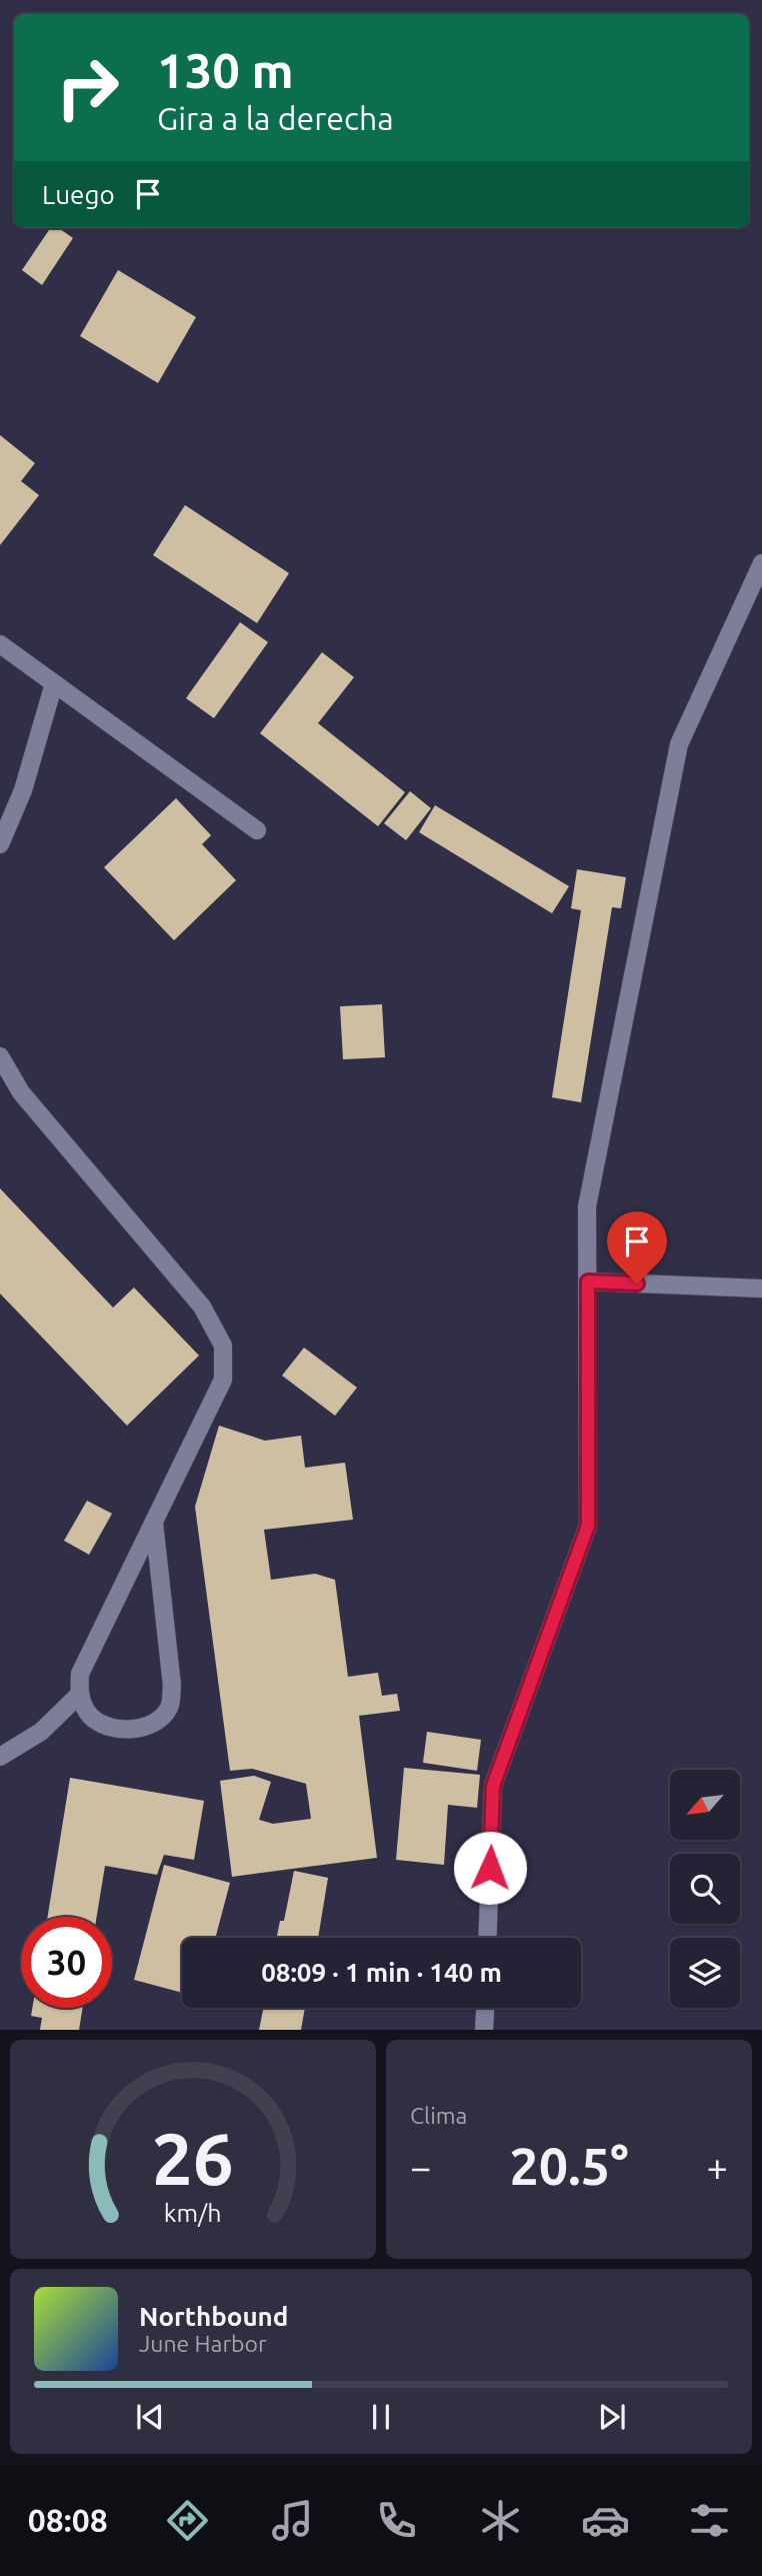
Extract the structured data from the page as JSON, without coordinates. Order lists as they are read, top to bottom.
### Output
{
  "north": "bottom left",
  "page": {
    "turn": ["130 m", "Gira a la derecha"],
    "then": "Luego",
    "limit": "30",
    "trip": "08:09 · 1 min · 140 m",
    "tile": "Clima",
    "heat": ["−", "20.5°", "+"],
    "song": ["Northbound", "June Harbor"],
    "tabs": "08:08",
    "gauge": ["26", "km/h"]
  }
}
